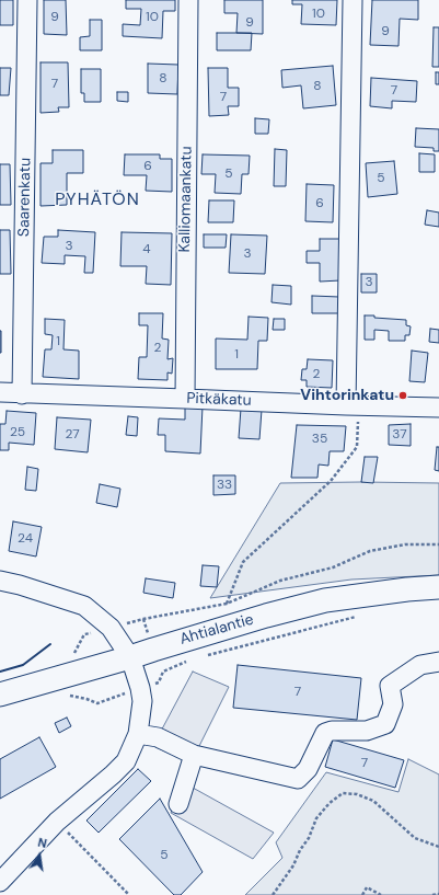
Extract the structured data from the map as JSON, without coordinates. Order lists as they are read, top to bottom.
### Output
{
  "streets": {
    "main road": ["Ahtialantie"],
    "street": ["Saarenkatu", "Kalliomaankatu", "Pitkäkatu"]
  },
  "crossings": [
    ["Saarenkatu", "Pitkäkatu"],
    ["Kalliomaankatu", "Pitkäkatu"]
  ],
  "districts": ["PYHÄTÖN"],
  "places": ["Vihtorinkatu"],
  "house_numbers": [
    "10",
    "9",
    "10",
    "9",
    "9",
    "8",
    "7",
    "8",
    "7",
    "7",
    "6",
    "5",
    "5",
    "6",
    "3",
    "4",
    "3",
    "3",
    "1",
    "2",
    "1",
    "2",
    "25",
    "27",
    "37",
    "35",
    "33",
    "24",
    "7",
    "7",
    "5"
  ],
  "north": "top"
}
